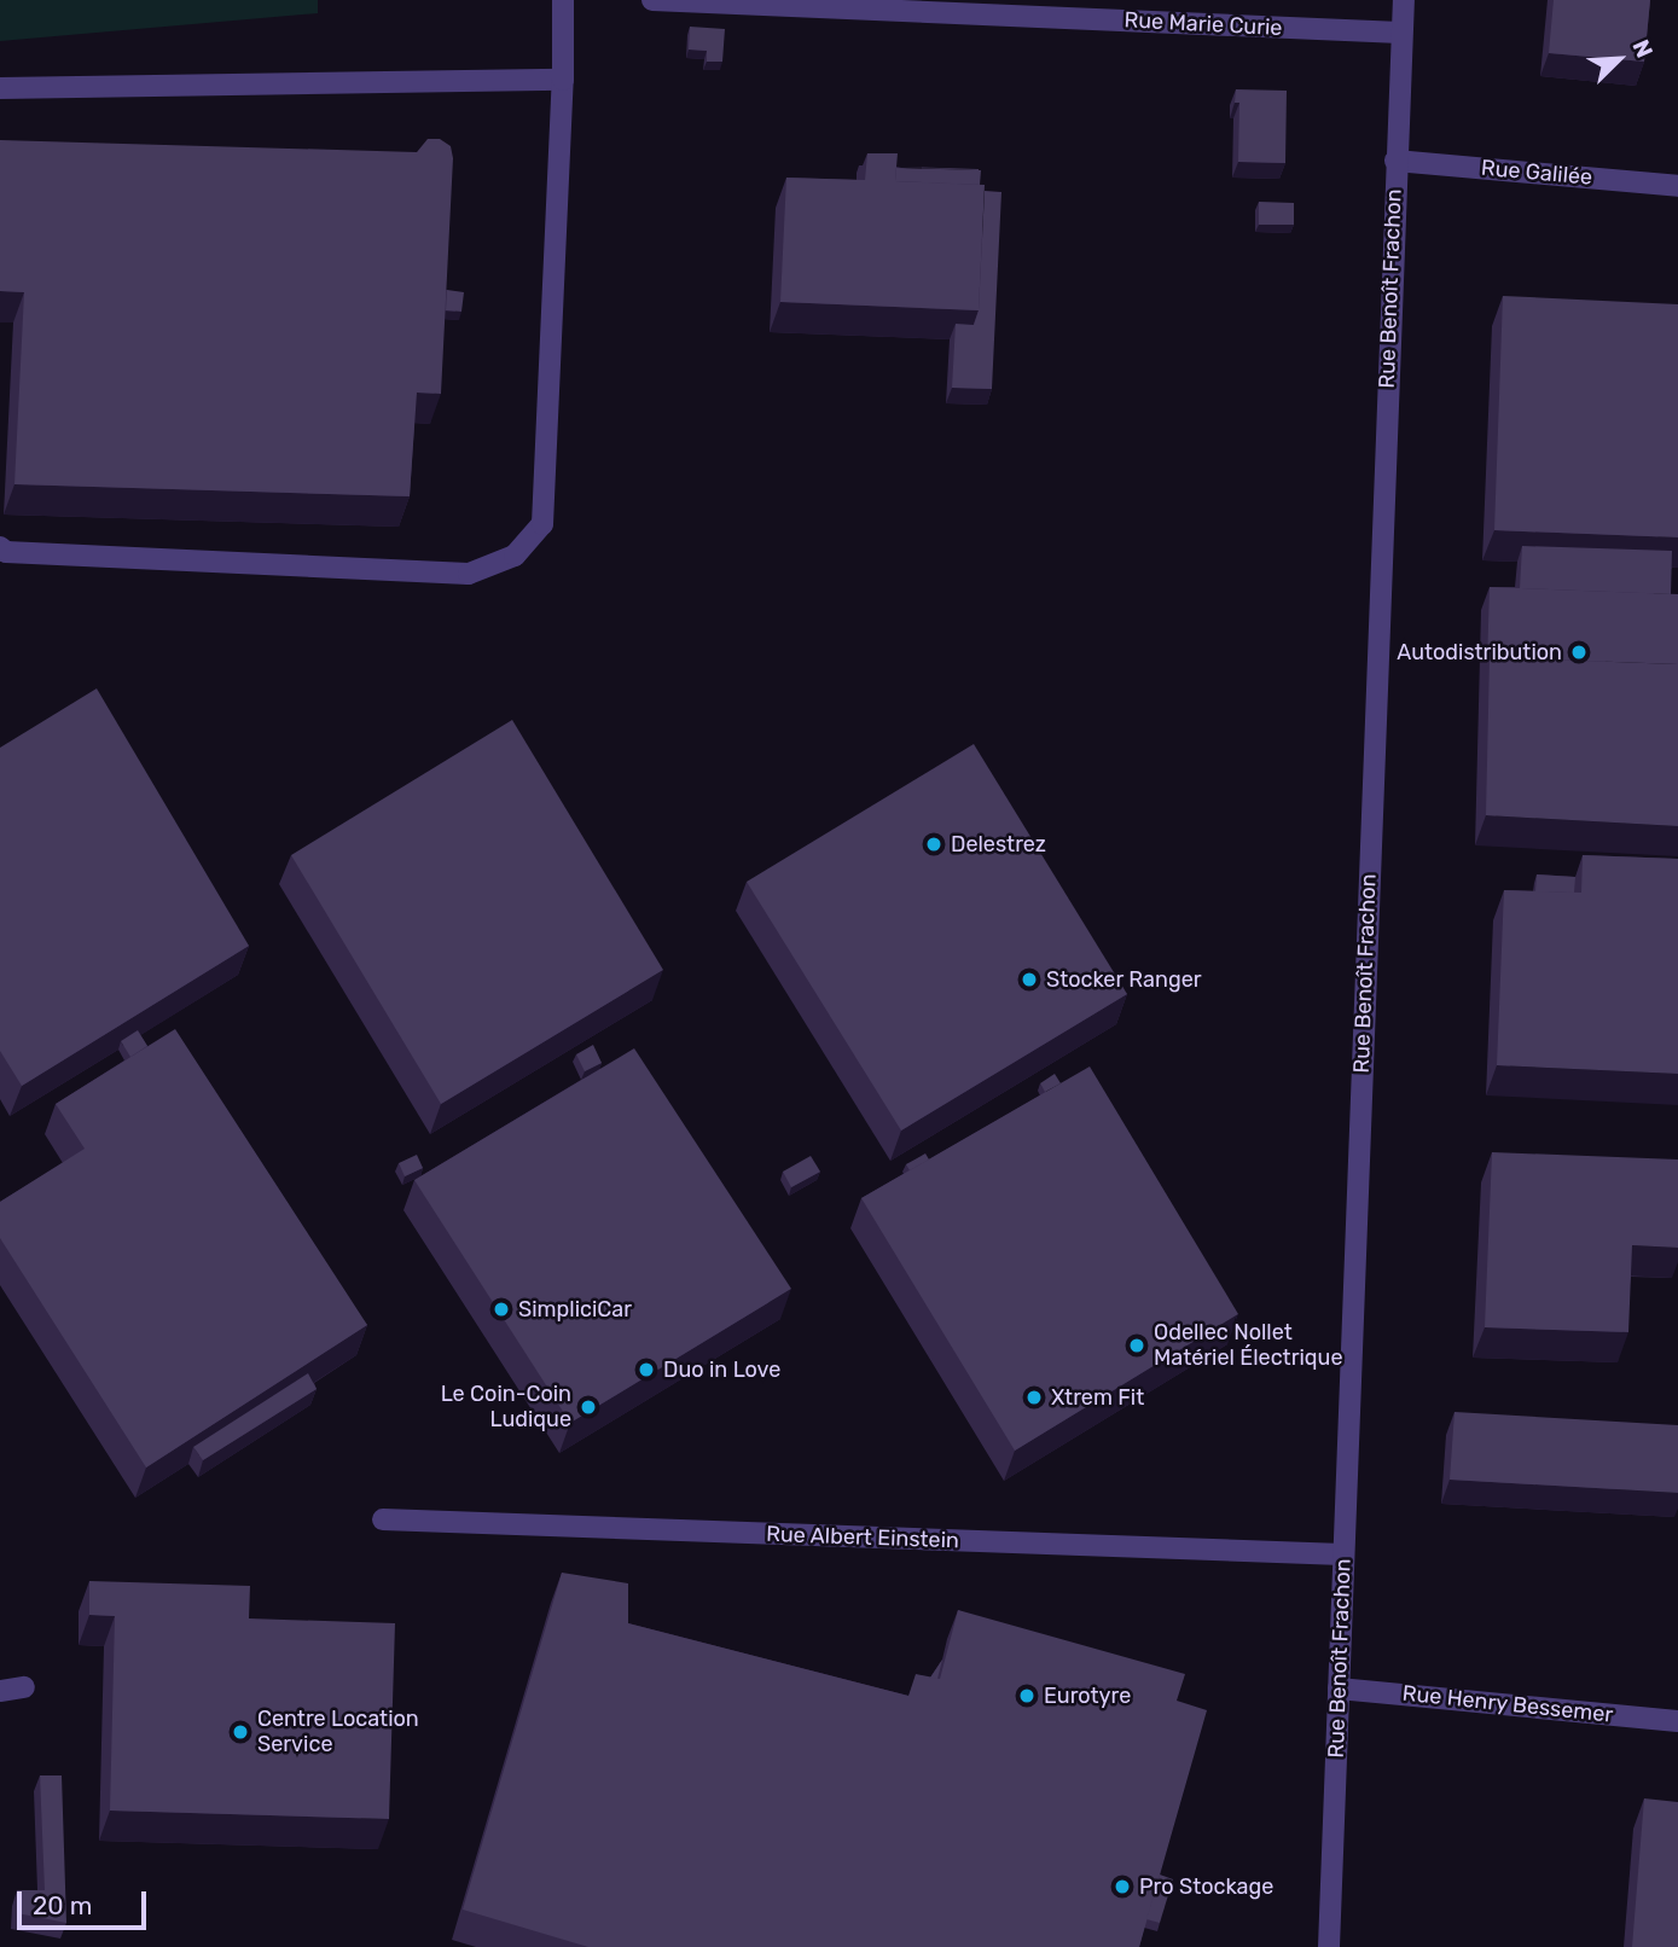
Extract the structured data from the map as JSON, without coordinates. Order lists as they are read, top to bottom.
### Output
{
  "streets": {
    "street": [
      "Rue Marie Curie",
      "Rue Galilée",
      "Rue Benoît Frachon",
      "Rue Albert Einstein",
      "Rue Henry Bessemer"
    ]
  },
  "crossings": [
    ["Rue Marie Curie", "Rue Benoît Frachon"],
    ["Rue Galilée", "Rue Benoît Frachon"],
    ["Rue Benoît Frachon", "Rue Albert Einstein"],
    ["Rue Benoît Frachon", "Rue Henry Bessemer"]
  ],
  "places": [
    "Autodistribution",
    "Delestrez",
    "Stocker Ranger",
    "SimpliciCar",
    "Odellec Nollet Matériel Électrique",
    "Duo in Love",
    "Xtrem Fit",
    "Le Coin-Coin Ludique",
    "Eurotyre",
    "Centre Location Service",
    "Pro Stockage"
  ],
  "scale_bar": "20 m",
  "north": "top right"
}
